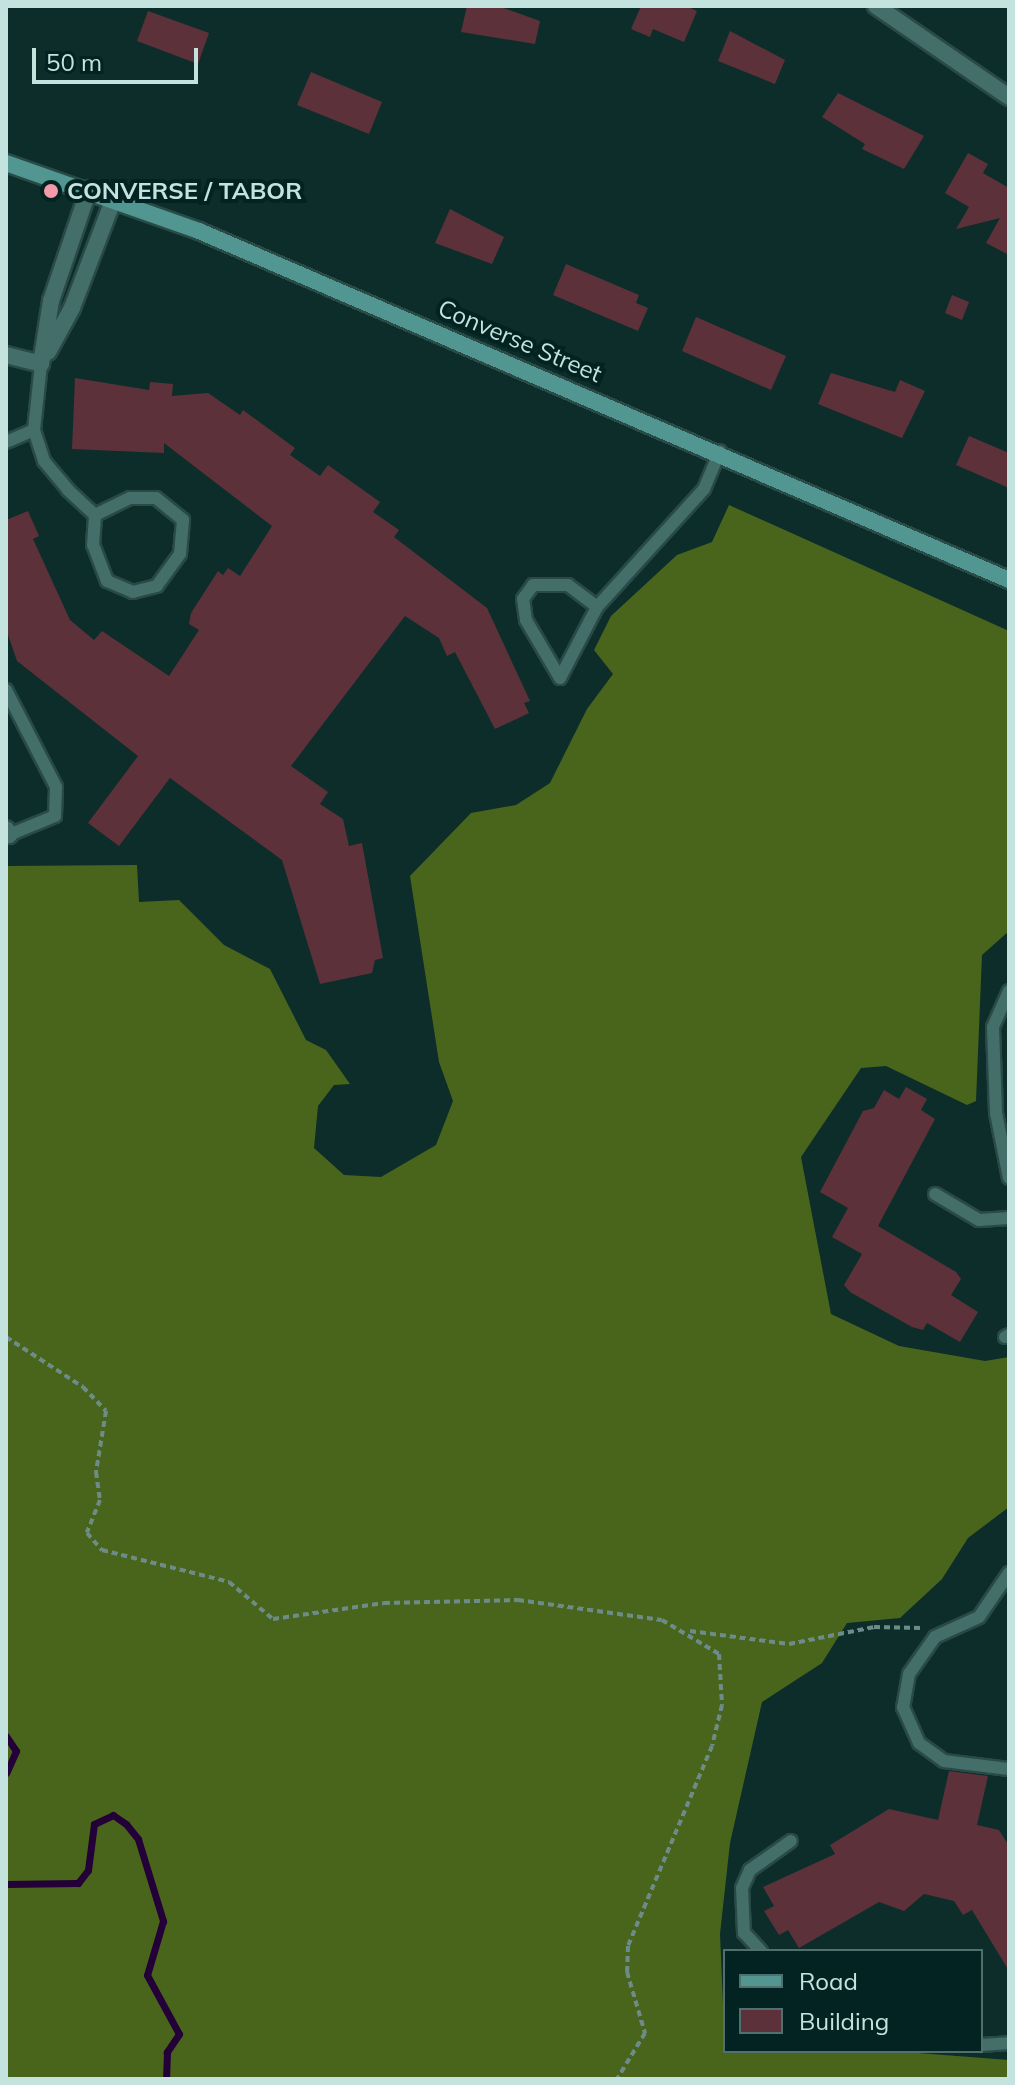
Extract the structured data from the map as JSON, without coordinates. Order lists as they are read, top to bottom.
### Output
{
  "streets": {
    "main road": ["Converse Street"]
  },
  "places": ["CONVERSE / TABOR"],
  "legend": ["Road", "Building"],
  "scale_bar": "50 m"
}
